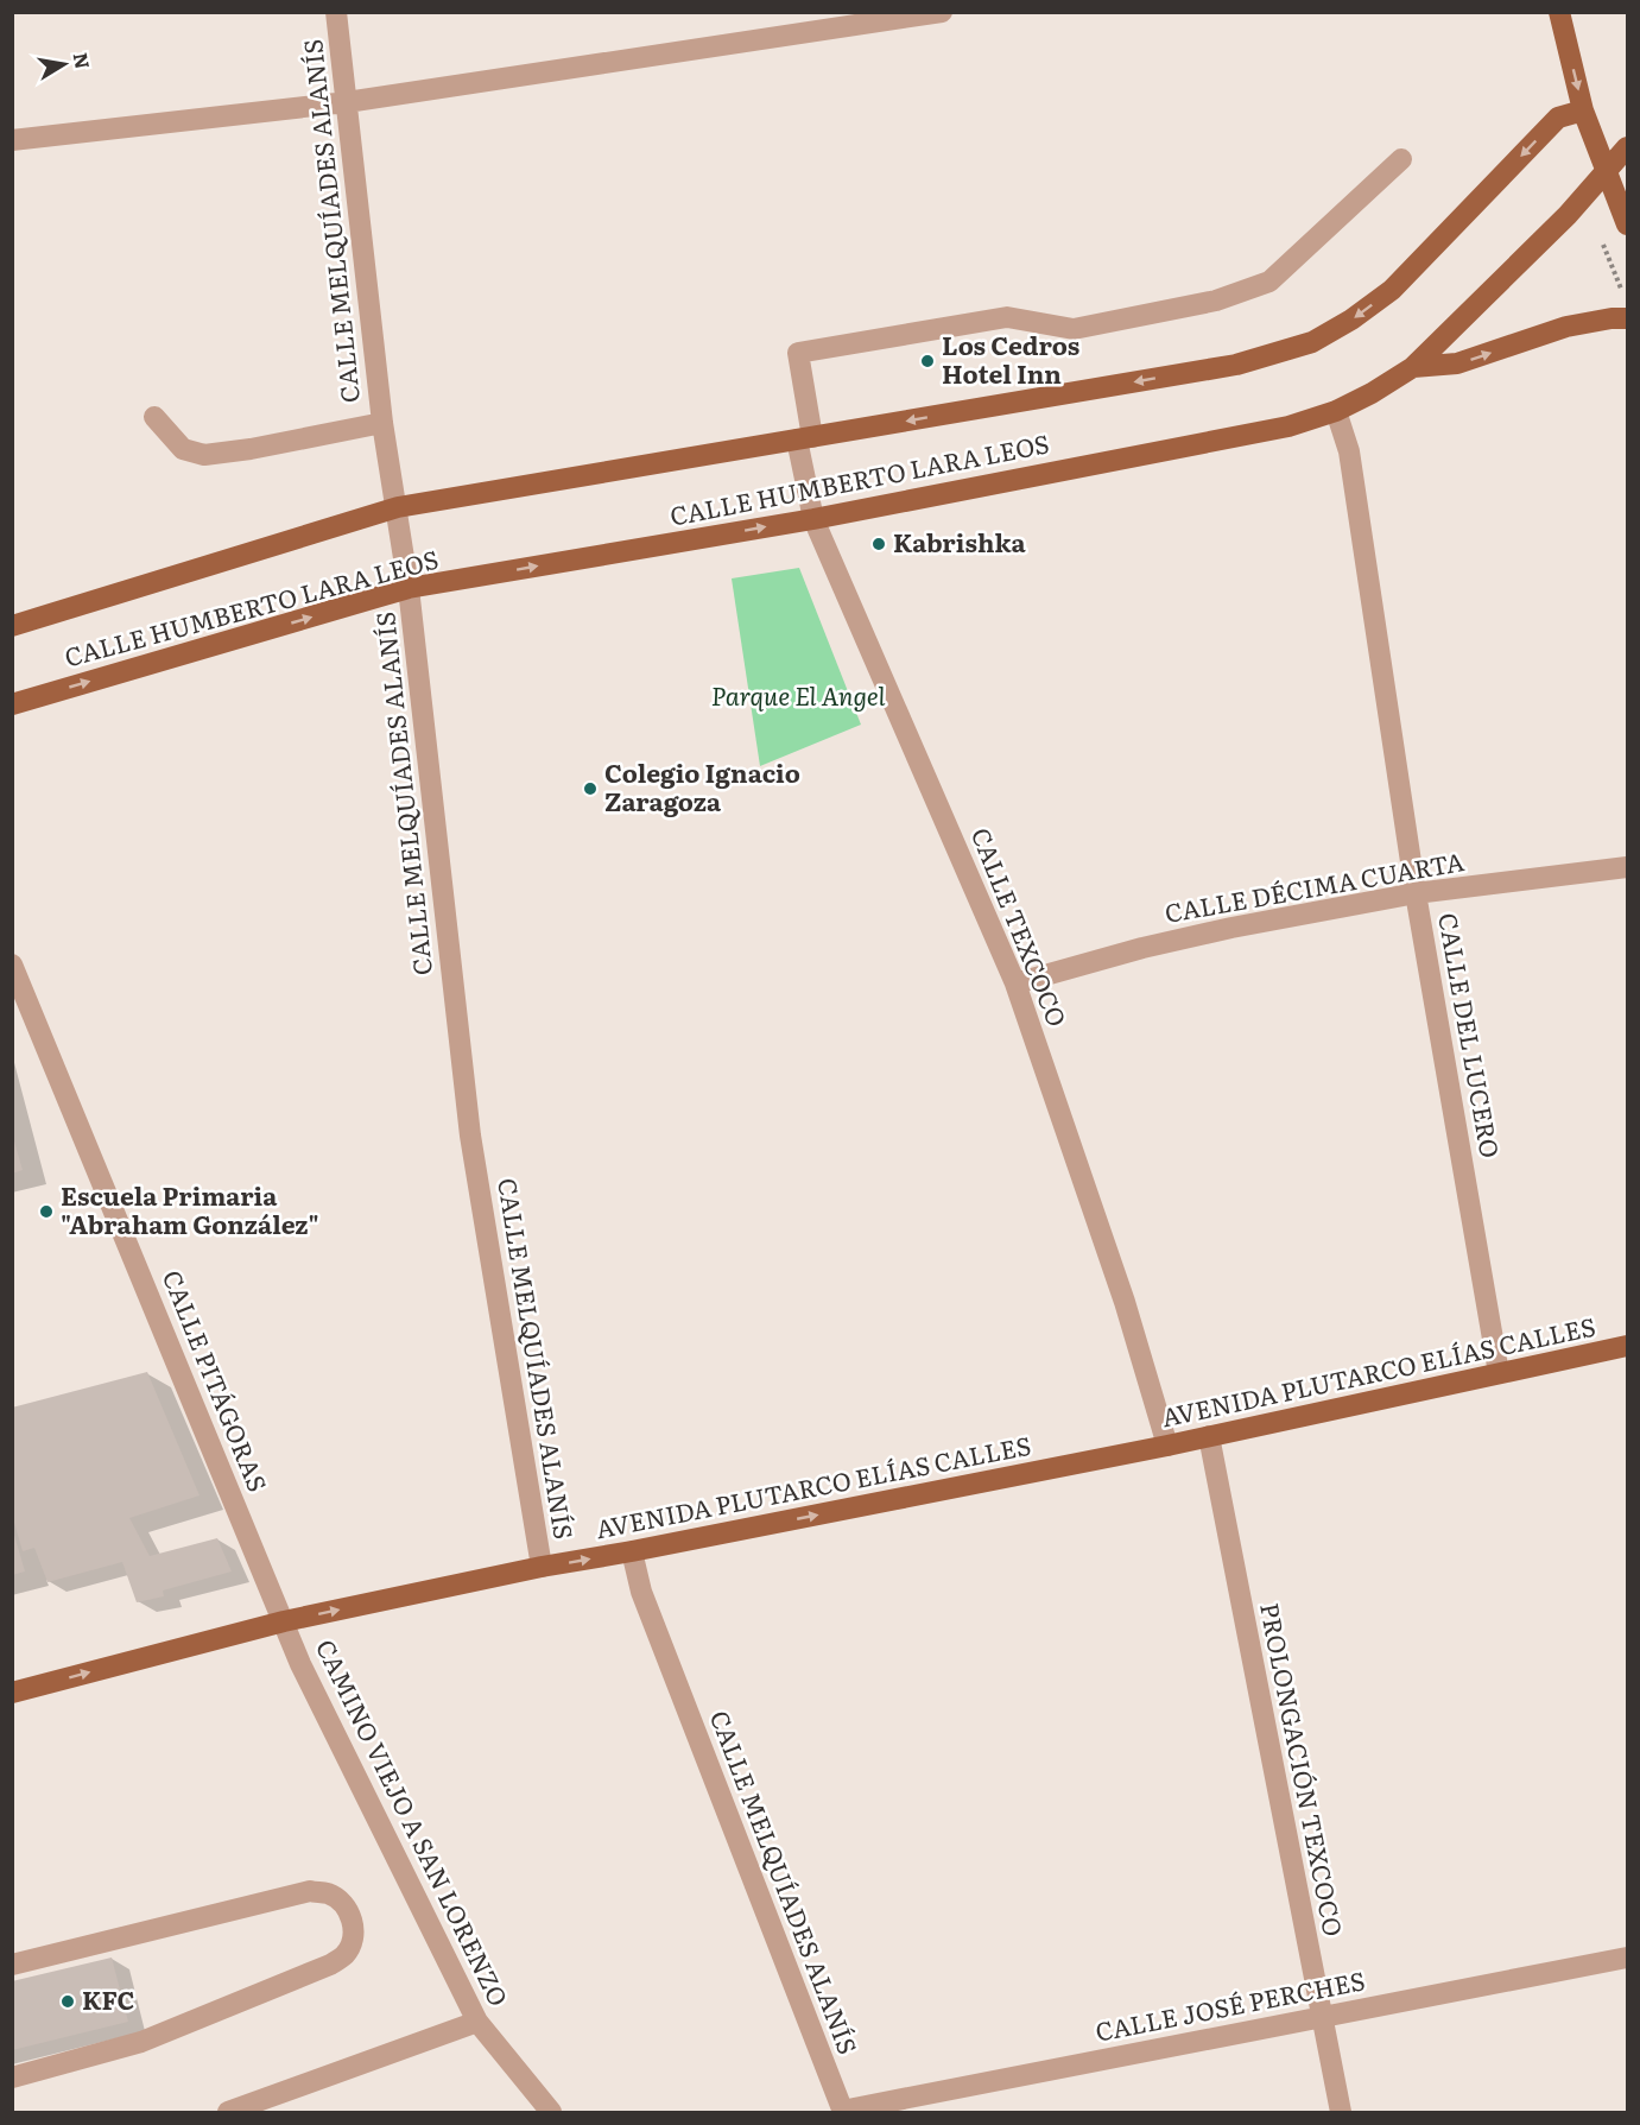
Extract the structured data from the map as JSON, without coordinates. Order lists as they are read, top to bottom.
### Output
{
  "streets": {
    "main road": ["CALLE HUMBERTO LARA LEOS", "AVENIDA PLUTARCO ELÍAS CALLES"],
    "street": [
      "CALLE MELQUÍADES ALANÍS",
      "CALLE DÉCIMA CUARTA",
      "CALLE TEXCOCO",
      "CALLE DEL LUCERO",
      "CALLE PITÁGORAS",
      "PROLONGACIÓN TEXCOCO",
      "CAMINO VIEJO A SAN LORENZO",
      "CALLE JOSÉ PERCHES"
    ]
  },
  "crossings": [
    ["CALLE MELQUÍADES ALANÍS", "CALLE HUMBERTO LARA LEOS"],
    ["CALLE MELQUÍADES ALANÍS", "AVENIDA PLUTARCO ELÍAS CALLES"],
    ["CALLE MELQUÍADES ALANÍS", "CALLE JOSÉ PERCHES"],
    ["CALLE HUMBERTO LARA LEOS", "CALLE TEXCOCO"],
    ["CALLE HUMBERTO LARA LEOS", "CALLE DEL LUCERO"],
    ["CALLE DÉCIMA CUARTA", "CALLE TEXCOCO"],
    ["CALLE DÉCIMA CUARTA", "CALLE DEL LUCERO"],
    ["CALLE TEXCOCO", "AVENIDA PLUTARCO ELÍAS CALLES"],
    ["CALLE DEL LUCERO", "AVENIDA PLUTARCO ELÍAS CALLES"],
    ["AVENIDA PLUTARCO ELÍAS CALLES", "CALLE PITÁGORAS"],
    ["AVENIDA PLUTARCO ELÍAS CALLES", "PROLONGACIÓN TEXCOCO"],
    ["AVENIDA PLUTARCO ELÍAS CALLES", "CAMINO VIEJO A SAN LORENZO"],
    ["CALLE PITÁGORAS", "CAMINO VIEJO A SAN LORENZO"],
    ["PROLONGACIÓN TEXCOCO", "CALLE JOSÉ PERCHES"]
  ],
  "one_way": ["AVENIDA PLUTARCO ELÍAS CALLES"],
  "parks": ["Parque El Angel"],
  "places": [
    "Los Cedros Hotel Inn",
    "Kabrishka",
    "Colegio Ignacio Zaragoza",
    "Escuela Primaria \"Abraham González\"",
    "KFC"
  ],
  "north": "right"
}
